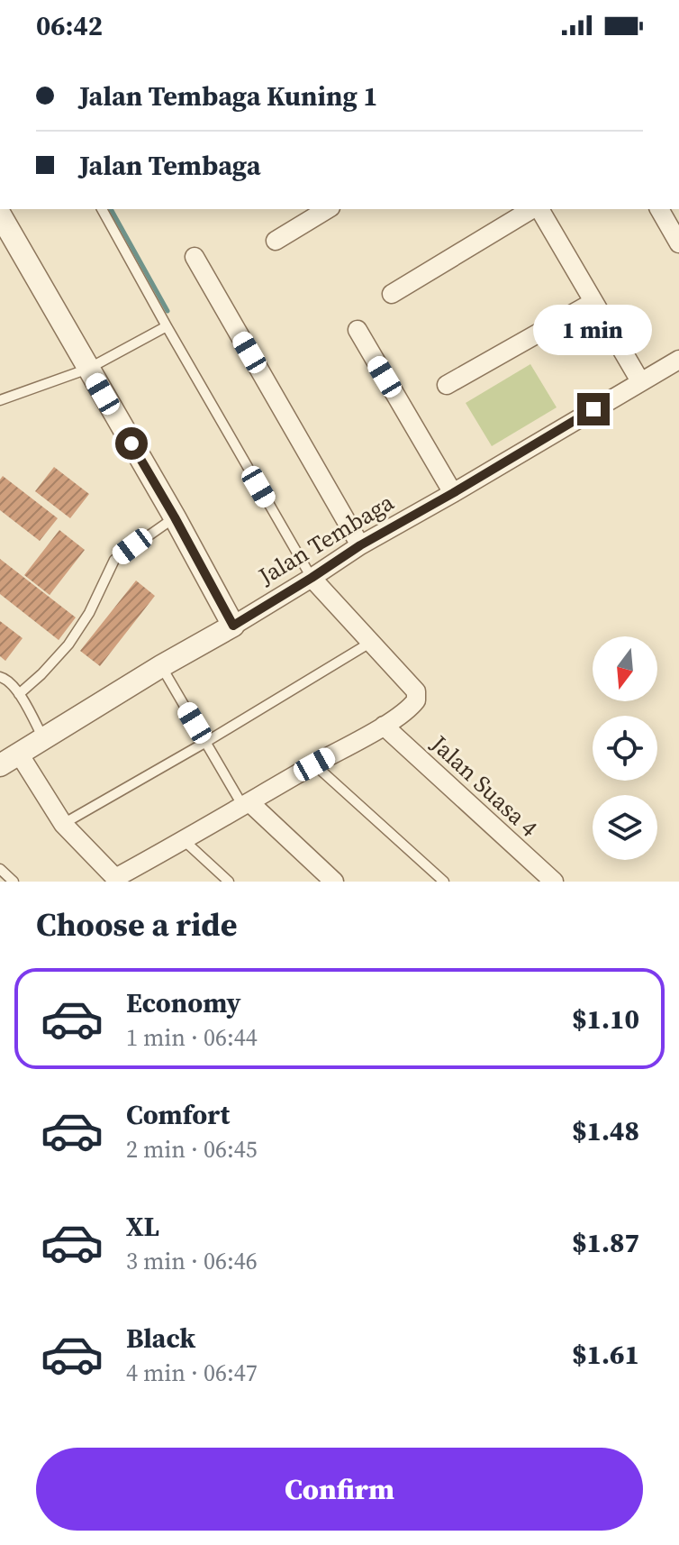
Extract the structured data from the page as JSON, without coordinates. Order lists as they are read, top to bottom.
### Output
{
  "streets": {
    "street": ["Jalan Tembaga", "Jalan Suasa 4"]
  },
  "north": "bottom",
  "page": {
    "status": "06:42",
    "banner": ["Jalan Tembaga Kuning 1", "Jalan Tembaga"],
    "bubble": "1 min",
    "heading": "Choose a ride",
    "list": [
      {
        "name": "Economy",
        "note": "1 min · 06:44",
        "value": "$1.10"
      },
      {
        "name": "Comfort",
        "note": "2 min · 06:45",
        "value": "$1.48"
      },
      {
        "name": "XL",
        "note": "3 min · 06:46",
        "value": "$1.87"
      },
      {
        "name": "Black",
        "note": "4 min · 06:47",
        "value": "$1.61"
      }
    ],
    "buttons": "Confirm"
  }
}
